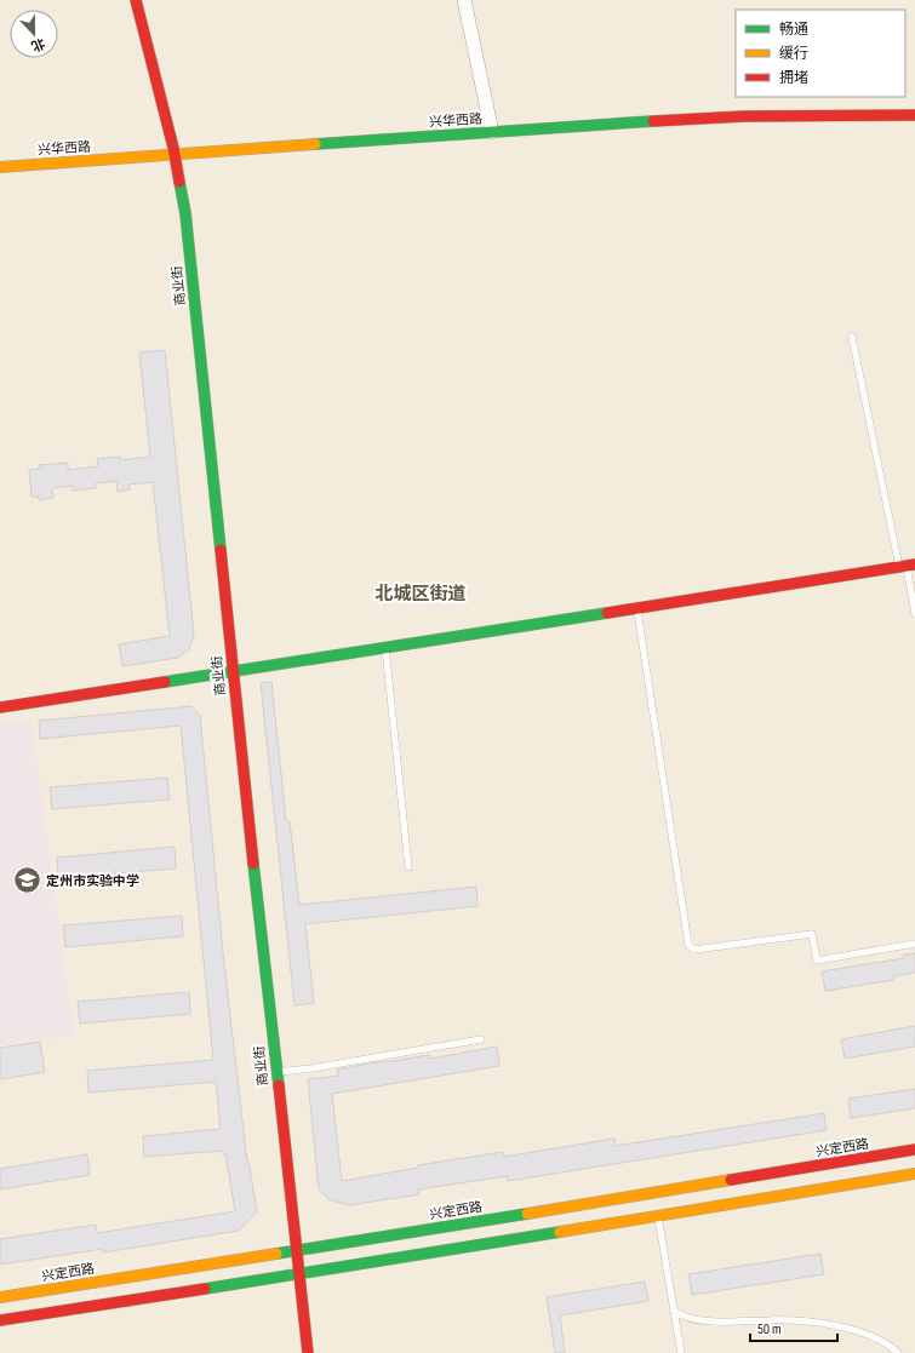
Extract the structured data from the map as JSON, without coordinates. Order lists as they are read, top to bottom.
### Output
{
  "streets": {
    "main road": ["兴华西路", "商业街", "兴定西路"]
  },
  "crossings": [
    ["兴华西路", "商业街"],
    ["商业街", "兴定西路"]
  ],
  "districts": ["北城区街道"],
  "places": {
    "school or university": ["定州市实验中学"]
  },
  "legend": ["畅通", "缓行", "拥堵"],
  "scale_bar": "50 m",
  "north": "bottom"
}
